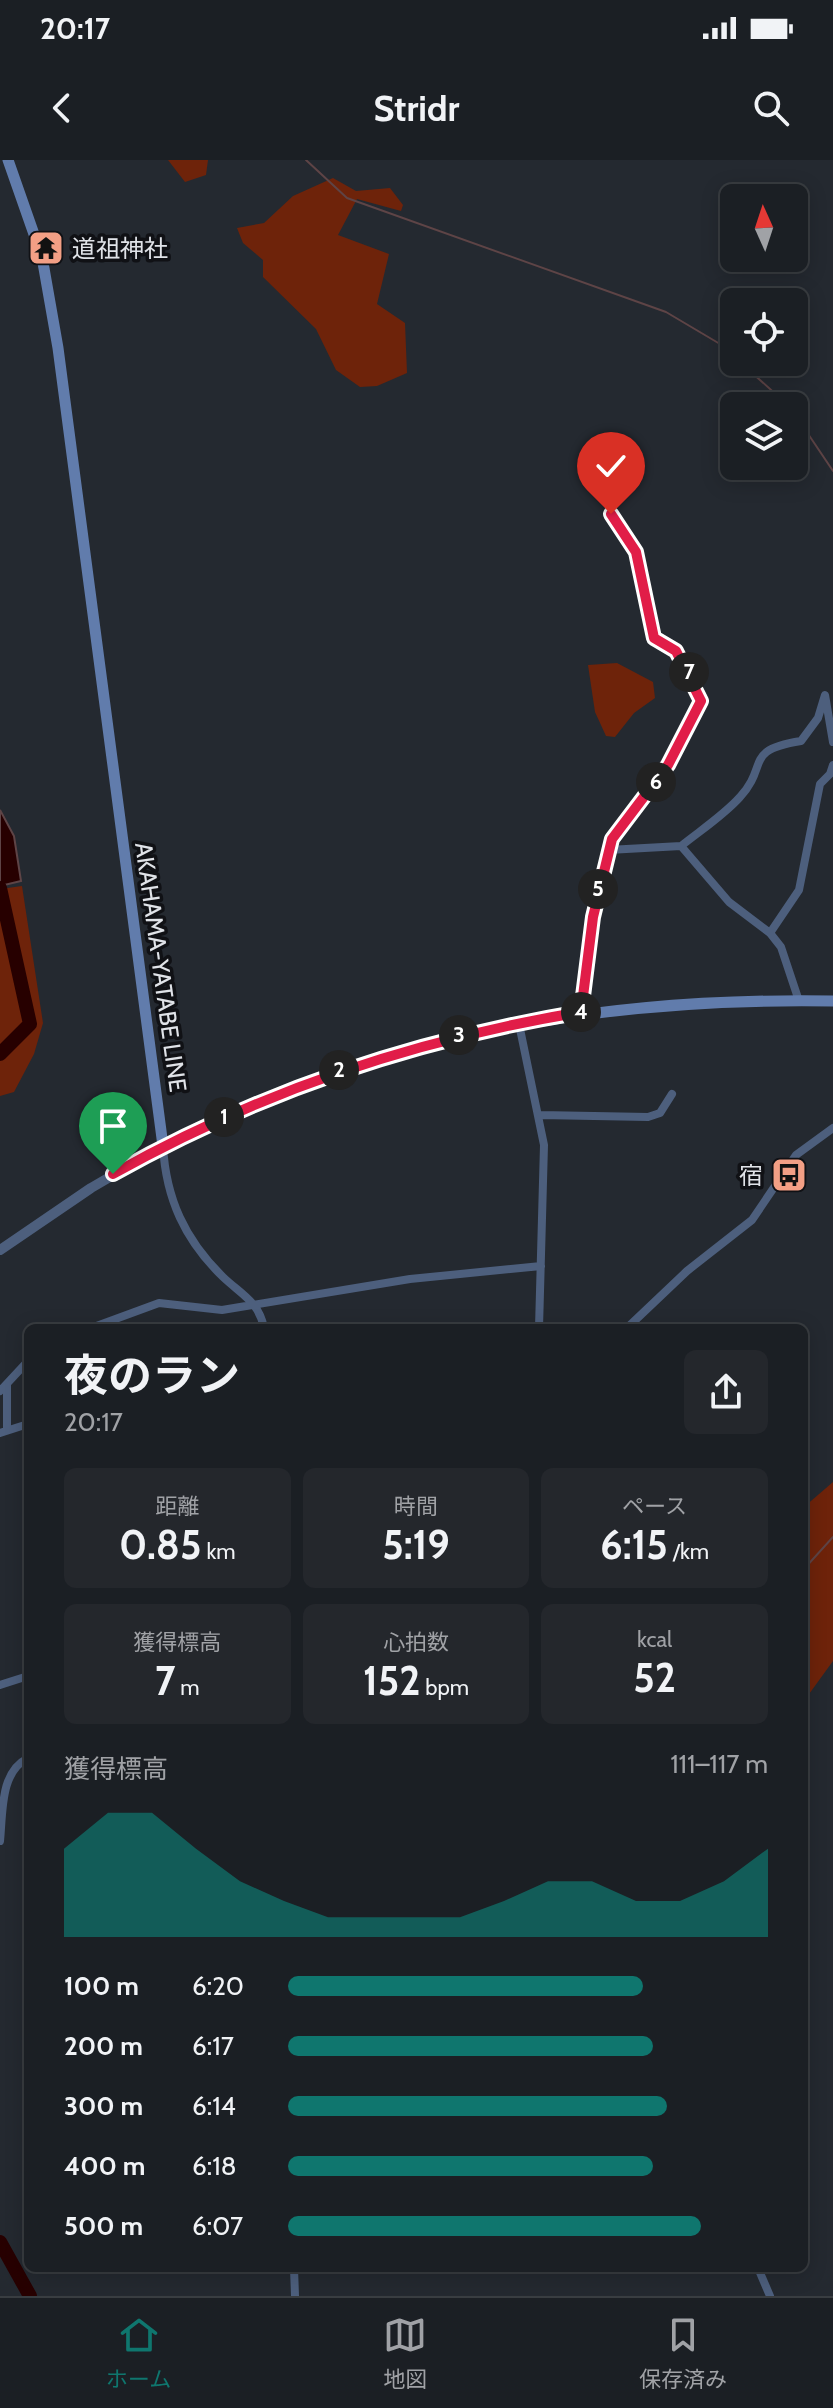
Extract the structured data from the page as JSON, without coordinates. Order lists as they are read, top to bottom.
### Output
{
  "streets": {
    "main road": ["AKAHAMA-YATABE LINE"]
  },
  "places": {
    "temple": ["道祖神社"],
    "bus stop": ["宿"]
  },
  "north": "top",
  "page": {
    "status": "20:17",
    "header": "Stridr",
    "pins": [
      "7",
      "6",
      "5",
      "4",
      "3",
      "2",
      "1"
    ],
    "heading": ["夜のラン", "20:17"],
    "stats": [
      ["距離", "0.85 km"],
      ["時間", "5:19"],
      ["ペース", "6:15 /km"],
      ["獲得標高", "7 m"],
      ["心拍数", "152 bpm"],
      ["kcal", "52"]
    ],
    "chart": ["獲得標高", "111–117 m"],
    "list": [
      {
        "name": "100 m",
        "note": "6:20"
      },
      {
        "name": "200 m",
        "note": "6:17"
      },
      {
        "name": "300 m",
        "note": "6:14"
      },
      {
        "name": "400 m",
        "note": "6:18"
      },
      {
        "name": "500 m",
        "note": "6:07"
      }
    ],
    "tabs": ["ホーム", "地図", "保存済み"]
  }
}
